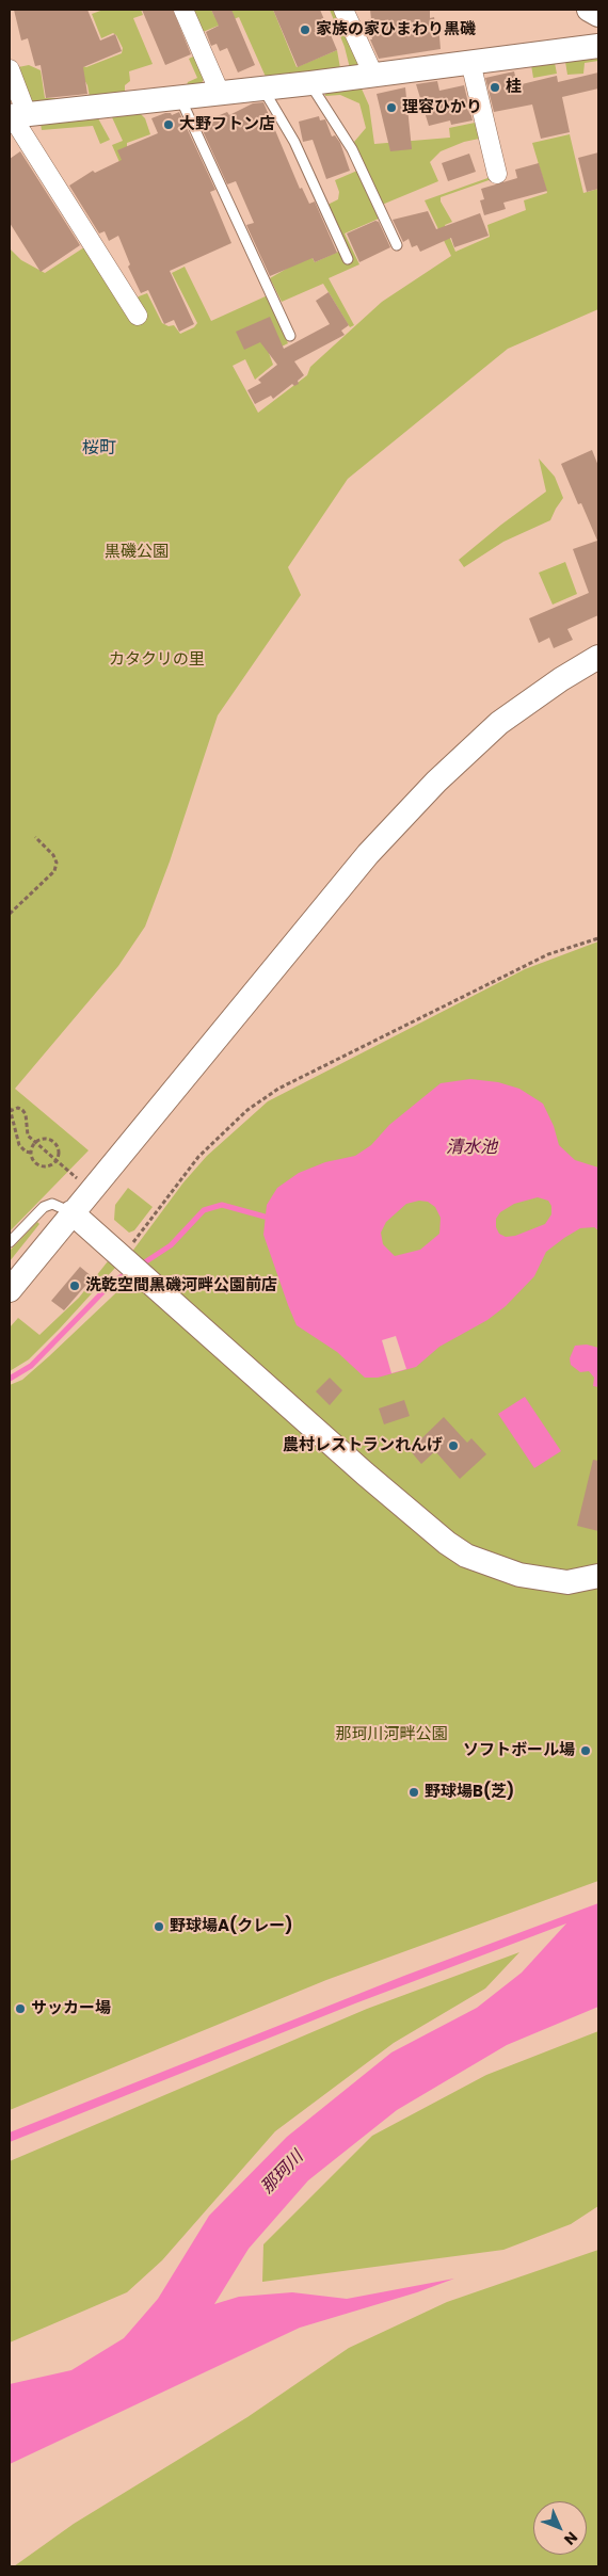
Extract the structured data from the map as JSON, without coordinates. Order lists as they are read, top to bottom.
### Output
{
  "districts": ["桜町"],
  "water": ["清水池", "那珂川"],
  "parks": ["黒磯公園", "カタクリの里", "那珂川河畔公園"],
  "places": [
    "家族の家ひまわり黒磯",
    "桂",
    "理容ひかり",
    "大野フトン店",
    "洗乾空間黒磯河畔公園前店",
    "農村レストランれんげ",
    "ソフトボール場",
    "野球場B(芝)",
    "野球場A(クレー)",
    "サッカー場"
  ],
  "north": "bottom right"
}
